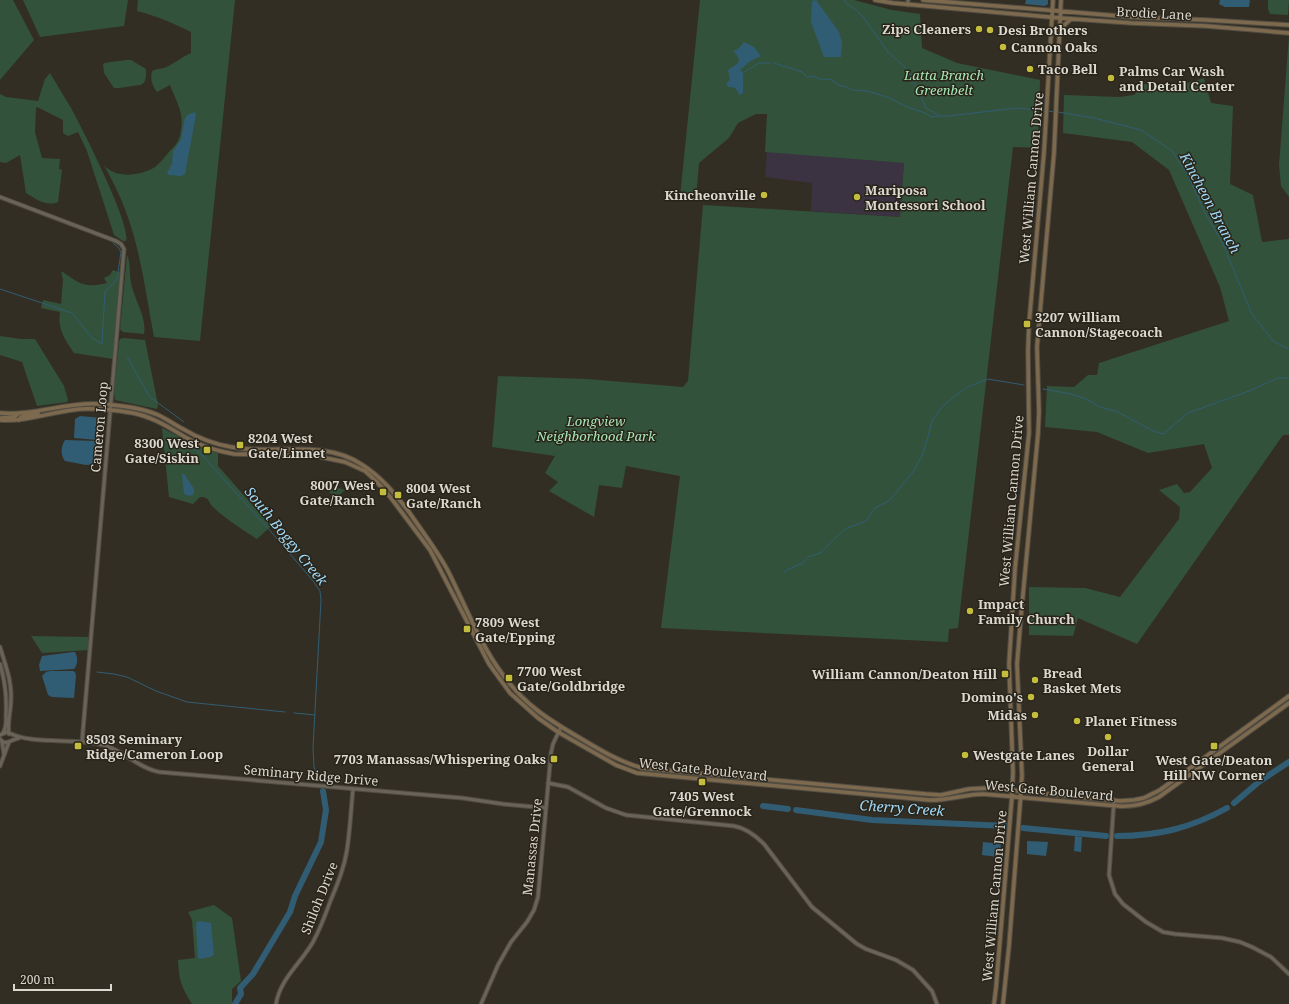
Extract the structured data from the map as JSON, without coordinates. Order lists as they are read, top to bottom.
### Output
{
  "streets": {
    "main road": ["Brodie Lane", "West William Cannon Drive", "West Gate Boulevard"],
    "street": [
      "Cameron Loop",
      "Seminary Ridge Drive",
      "Manassas Drive",
      "Shiloh Drive"
    ]
  },
  "crossings": [
    ["Brodie Lane", "West William Cannon Drive"],
    ["West William Cannon Drive", "West Gate Boulevard"],
    ["Cameron Loop", "West Gate Boulevard"],
    ["Cameron Loop", "Seminary Ridge Drive"],
    ["West Gate Boulevard", "Manassas Drive"],
    ["Seminary Ridge Drive", "Manassas Drive"],
    ["Seminary Ridge Drive", "Shiloh Drive"]
  ],
  "water": ["Kincheon Branch", "South Boggy Creek", "Cherry Creek"],
  "parks": ["Latta Branch Greenbelt", "Longview Neighborhood Park"],
  "places": {
    "other": [
      "Zips Cleaners",
      "Desi Brothers",
      "Cannon Oaks",
      "Taco Bell",
      "Palms Car Wash and Detail Center",
      "Kincheonville",
      "Mariposa Montessori School",
      "Impact Family Church",
      "Bread Basket Mets",
      "Domino's",
      "Midas",
      "Planet Fitness",
      "Dollar General",
      "Westgate Lanes"
    ],
    "transit": [
      "3207 William Cannon/Stagecoach",
      "8204 West Gate/Linnet",
      "8300 West Gate/Siskin",
      "8007 West Gate/Ranch",
      "8004 West Gate/Ranch",
      "7809 West Gate/Epping",
      "William Cannon/Deaton Hill",
      "7700 West Gate/Goldbridge",
      "8503 Seminary Ridge/Cameron Loop",
      "West Gate/Deaton Hill NW Corner",
      "7703 Manassas/Whispering Oaks",
      "7405 West Gate/Grennock"
    ]
  },
  "scale_bar": "200 m"
}
